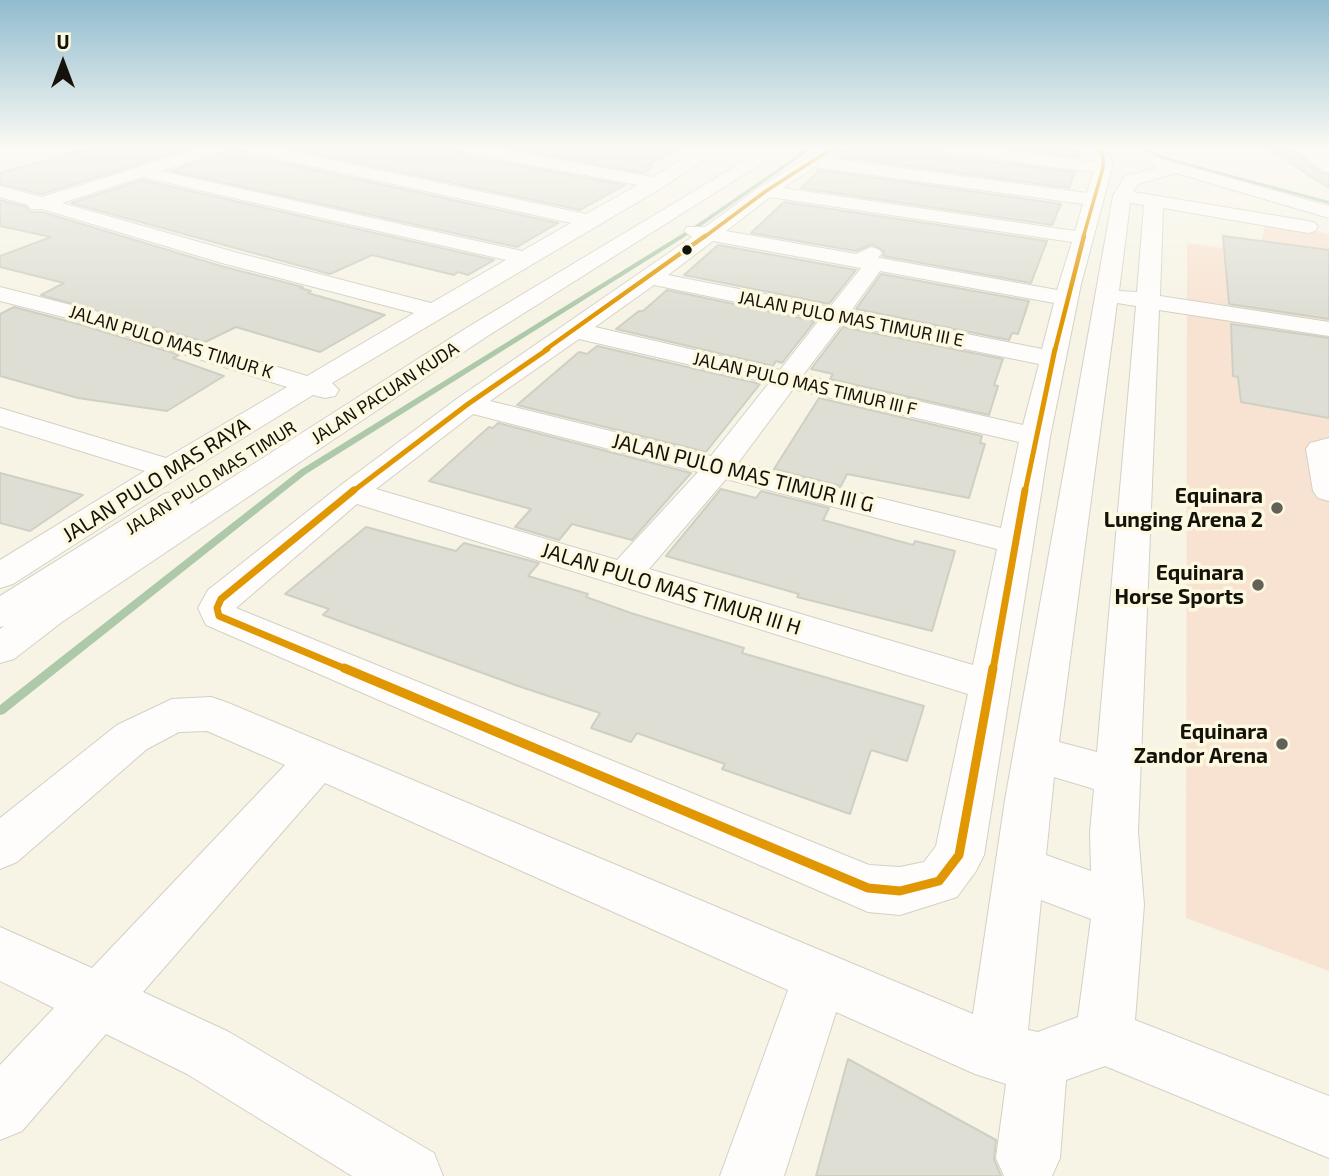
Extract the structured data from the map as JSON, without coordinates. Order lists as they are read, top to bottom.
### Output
{
  "streets": {
    "street": [
      "JALAN PULO MAS TIMUR III E",
      "JALAN PULO MAS TIMUR K",
      "JALAN PULO MAS TIMUR III F",
      "JALAN PACUAN KUDA",
      "JALAN PULO MAS TIMUR III G",
      "JALAN PULO MAS TIMUR",
      "JALAN PULO MAS RAYA",
      "JALAN PULO MAS TIMUR III H"
    ]
  },
  "crossings": [
    ["JALAN PULO MAS TIMUR K", "JALAN PULO MAS TIMUR"],
    ["JALAN PULO MAS TIMUR K", "JALAN PULO MAS RAYA"],
    ["JALAN PACUAN KUDA", "JALAN PULO MAS TIMUR"],
    ["JALAN PULO MAS TIMUR", "JALAN PULO MAS RAYA"]
  ],
  "places": ["Equinara Lunging Arena 2", "Equinara Horse Sports", "Equinara Zandor Arena"],
  "north": "top"
}
